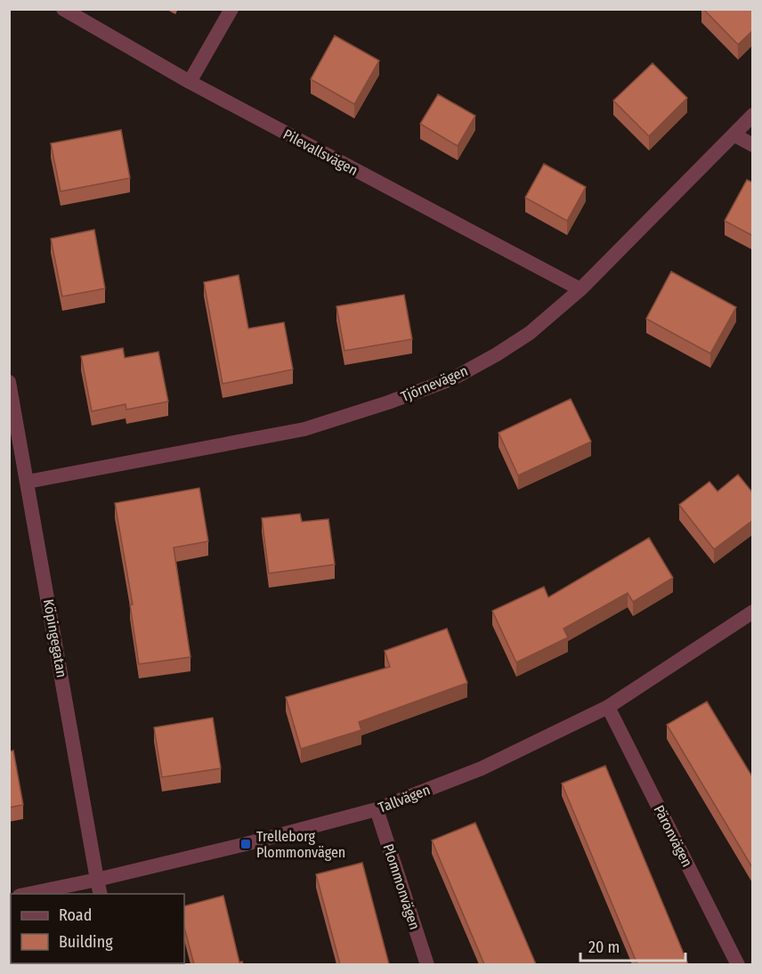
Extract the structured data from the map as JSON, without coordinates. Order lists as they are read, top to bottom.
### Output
{
  "streets": {
    "street": [
      "Pilevallsvägen",
      "Tjörnevägen",
      "Köpingegatan",
      "Tallvägen",
      "Päronvägen",
      "Plommonvägen"
    ]
  },
  "crossings": [
    ["Pilevallsvägen", "Tjörnevägen"],
    ["Tjörnevägen", "Köpingegatan"],
    ["Köpingegatan", "Tallvägen"],
    ["Tallvägen", "Päronvägen"],
    ["Tallvägen", "Plommonvägen"]
  ],
  "places": {
    "transit": ["Trelleborg Plommonvägen"]
  },
  "legend": ["Road", "Building"],
  "scale_bar": "20 m"
}
